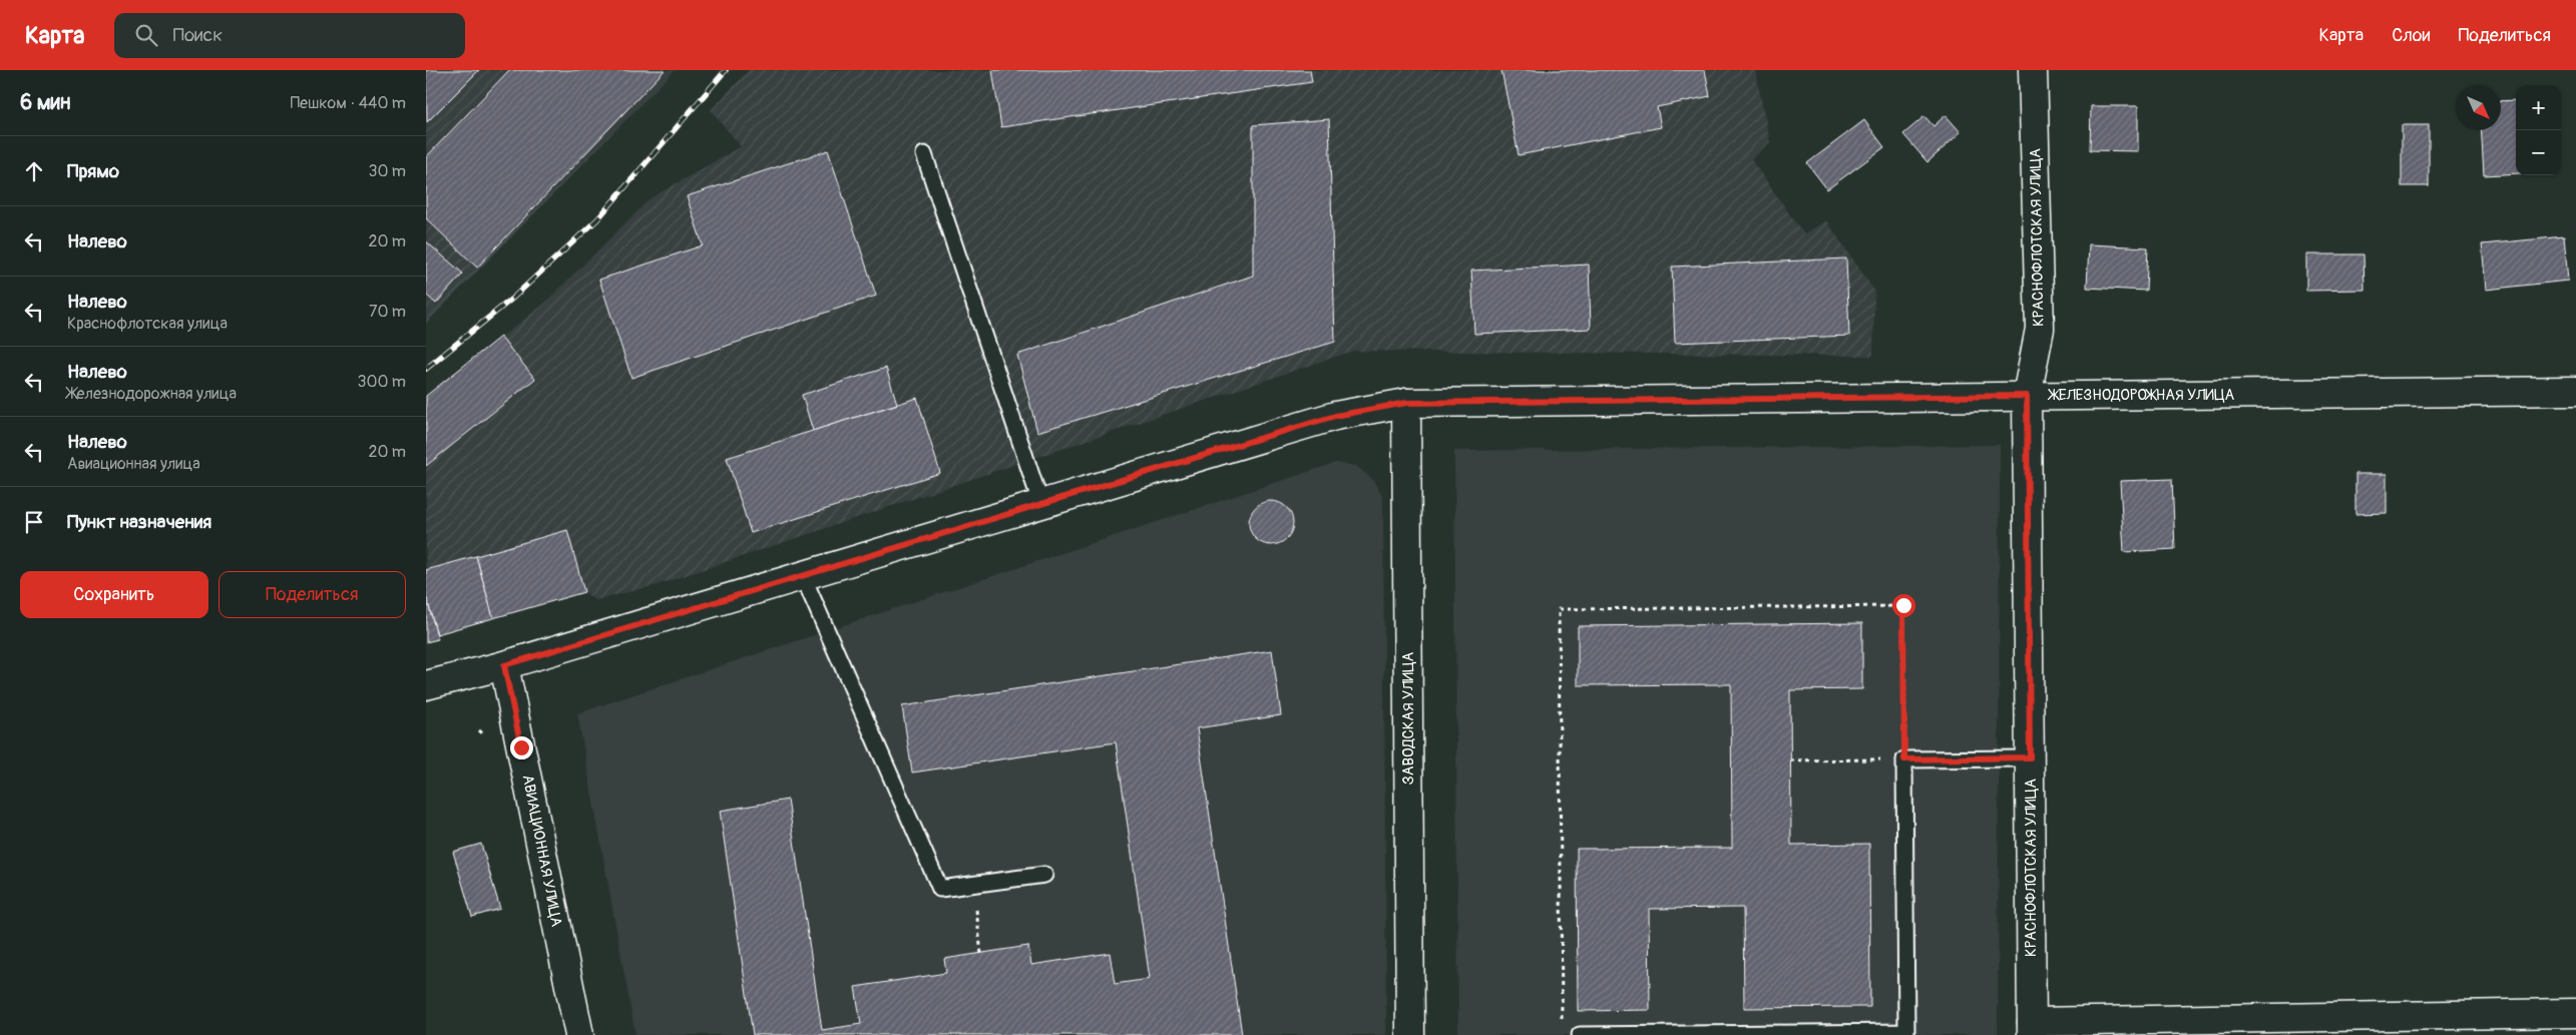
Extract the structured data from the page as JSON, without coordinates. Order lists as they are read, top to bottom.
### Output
{
  "streets": {
    "street": [
      "КРАСНОФЛОТСКАЯ УЛИЦА",
      "ЖЕЛЕЗНОДОРОЖНАЯ УЛИЦА",
      "ЗАВОДСКАЯ УЛИЦА",
      "АВИАЦИОННАЯ УЛИЦА"
    ]
  },
  "crossings": [
    ["КРАСНОФЛОТСКАЯ УЛИЦА", "ЖЕЛЕЗНОДОРОЖНАЯ УЛИЦА"],
    ["ЖЕЛЕЗНОДОРОЖНАЯ УЛИЦА", "ЗАВОДСКАЯ УЛИЦА"],
    ["ЖЕЛЕЗНОДОРОЖНАЯ УЛИЦА", "АВИАЦИОННАЯ УЛИЦА"]
  ],
  "north": "bottom right",
  "page": {
    "header": "Карта",
    "search": "Поиск",
    "nav": ["Карта", "Слои", "Поделиться"],
    "heading": ["6 мин", "Пешком · 440 m"],
    "map_buttons": ["+", "−"],
    "list": [
      ["Прямо", "30 m"],
      ["Налево", "20 m"],
      ["Налево", "Краснофлотская улица", "70 m"],
      ["Налево", "Железнодорожная улица", "300 m"],
      ["Налево", "Авиационная улица", "20 m"],
      "Пункт назначения"
    ],
    "buttons": ["Сохранить", "Поделиться"]
  }
}
